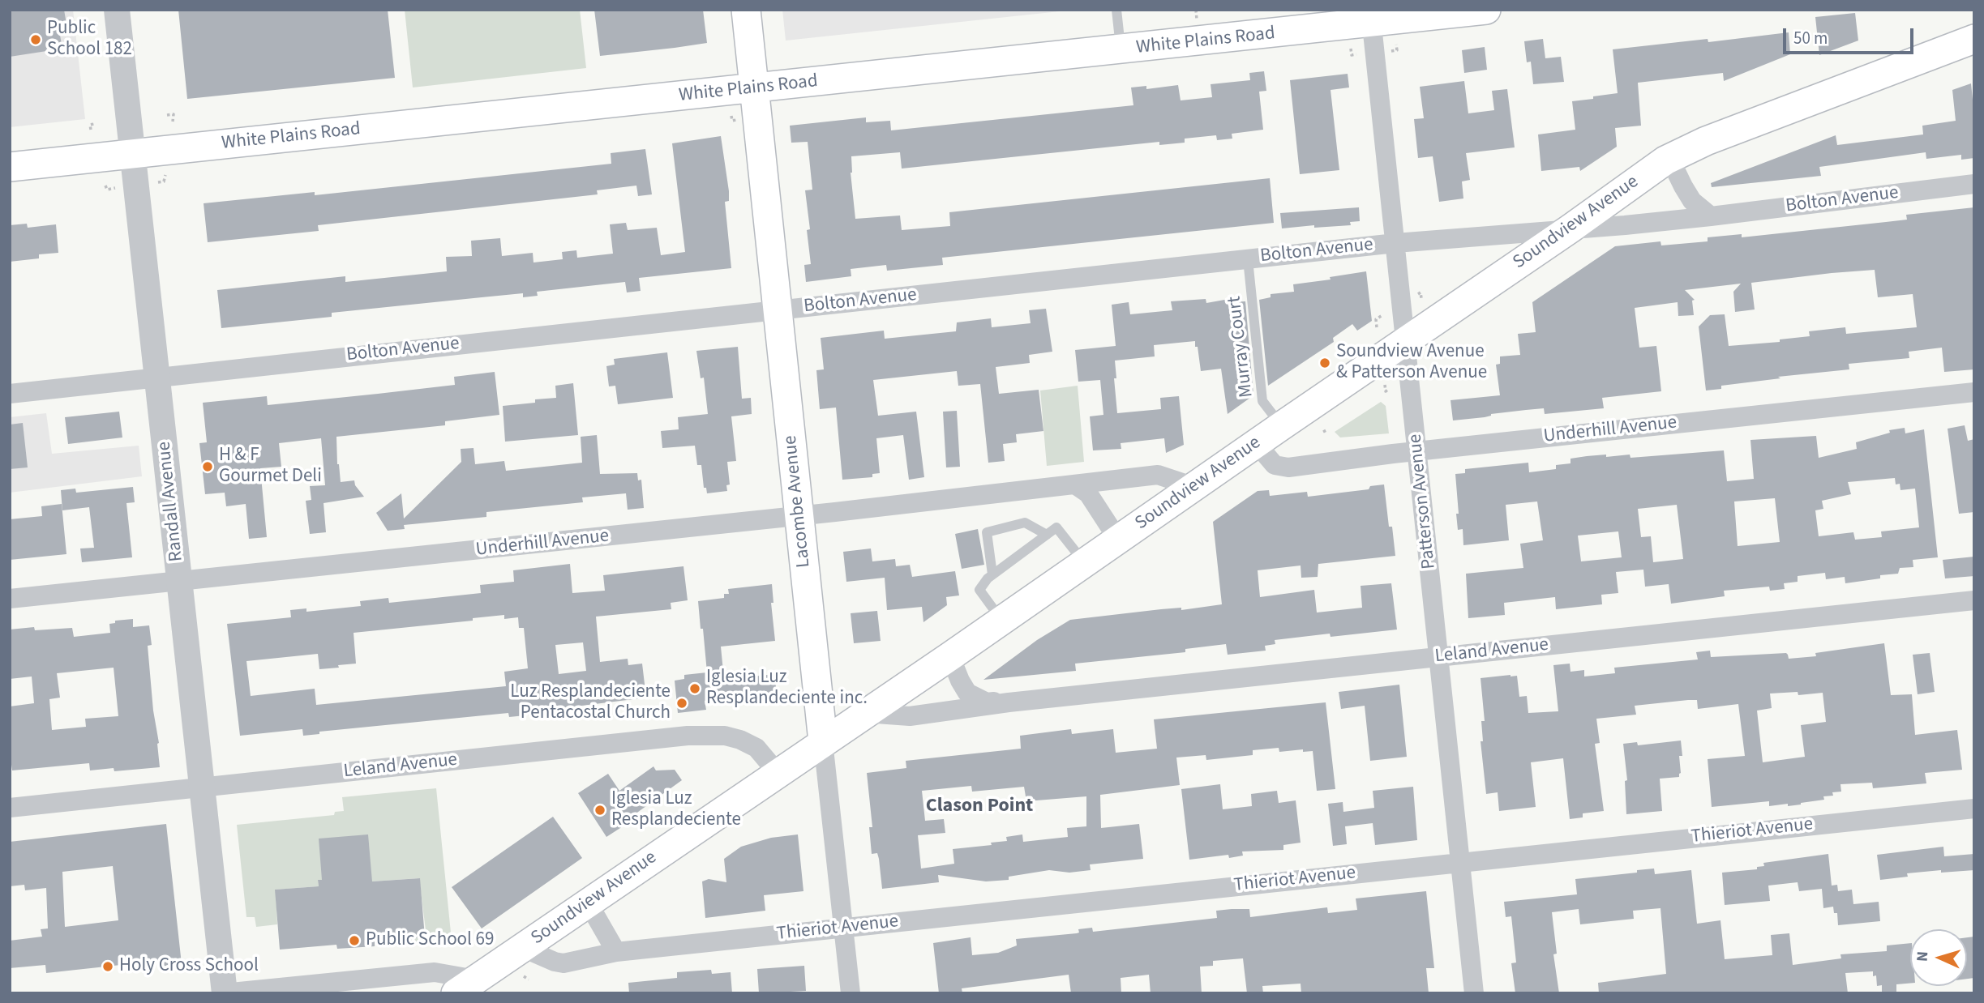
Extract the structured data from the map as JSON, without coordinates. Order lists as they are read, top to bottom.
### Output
{
  "streets": {
    "main road": ["White Plains Road", "Soundview Avenue", "Lacombe Avenue"],
    "street": [
      "Bolton Avenue",
      "Underhill Avenue",
      "Randall Avenue",
      "Patterson Avenue",
      "Leland Avenue",
      "Thieriot Avenue"
    ],
    "lane": ["Murray Court"]
  },
  "crossings": [
    ["White Plains Road", "Randall Avenue"],
    ["White Plains Road", "Lacombe Avenue"],
    ["White Plains Road", "Patterson Avenue"],
    ["Bolton Avenue", "Soundview Avenue"],
    ["Bolton Avenue", "Murray Court"],
    ["Bolton Avenue", "Randall Avenue"],
    ["Bolton Avenue", "Lacombe Avenue"],
    ["Bolton Avenue", "Patterson Avenue"],
    ["Soundview Avenue", "Murray Court"],
    ["Soundview Avenue", "Underhill Avenue"],
    ["Soundview Avenue", "Lacombe Avenue"],
    ["Soundview Avenue", "Patterson Avenue"],
    ["Soundview Avenue", "Leland Avenue"],
    ["Soundview Avenue", "Thieriot Avenue"],
    ["Underhill Avenue", "Randall Avenue"],
    ["Underhill Avenue", "Lacombe Avenue"],
    ["Underhill Avenue", "Patterson Avenue"],
    ["Randall Avenue", "Leland Avenue"],
    ["Lacombe Avenue", "Thieriot Avenue"],
    ["Patterson Avenue", "Leland Avenue"],
    ["Patterson Avenue", "Thieriot Avenue"]
  ],
  "districts": ["Clason Point"],
  "places": [
    "Public School 182",
    "Soundview Avenue & Patterson Avenue",
    "H & F Gourmet Deli",
    "Iglesia Luz Resplandeciente inc.",
    "Luz Resplandeciente Pentacostal Church",
    "Iglesia Luz Resplandeciente",
    "Public School 69",
    "Holy Cross School"
  ],
  "scale_bar": "50 m",
  "north": "left"
}
